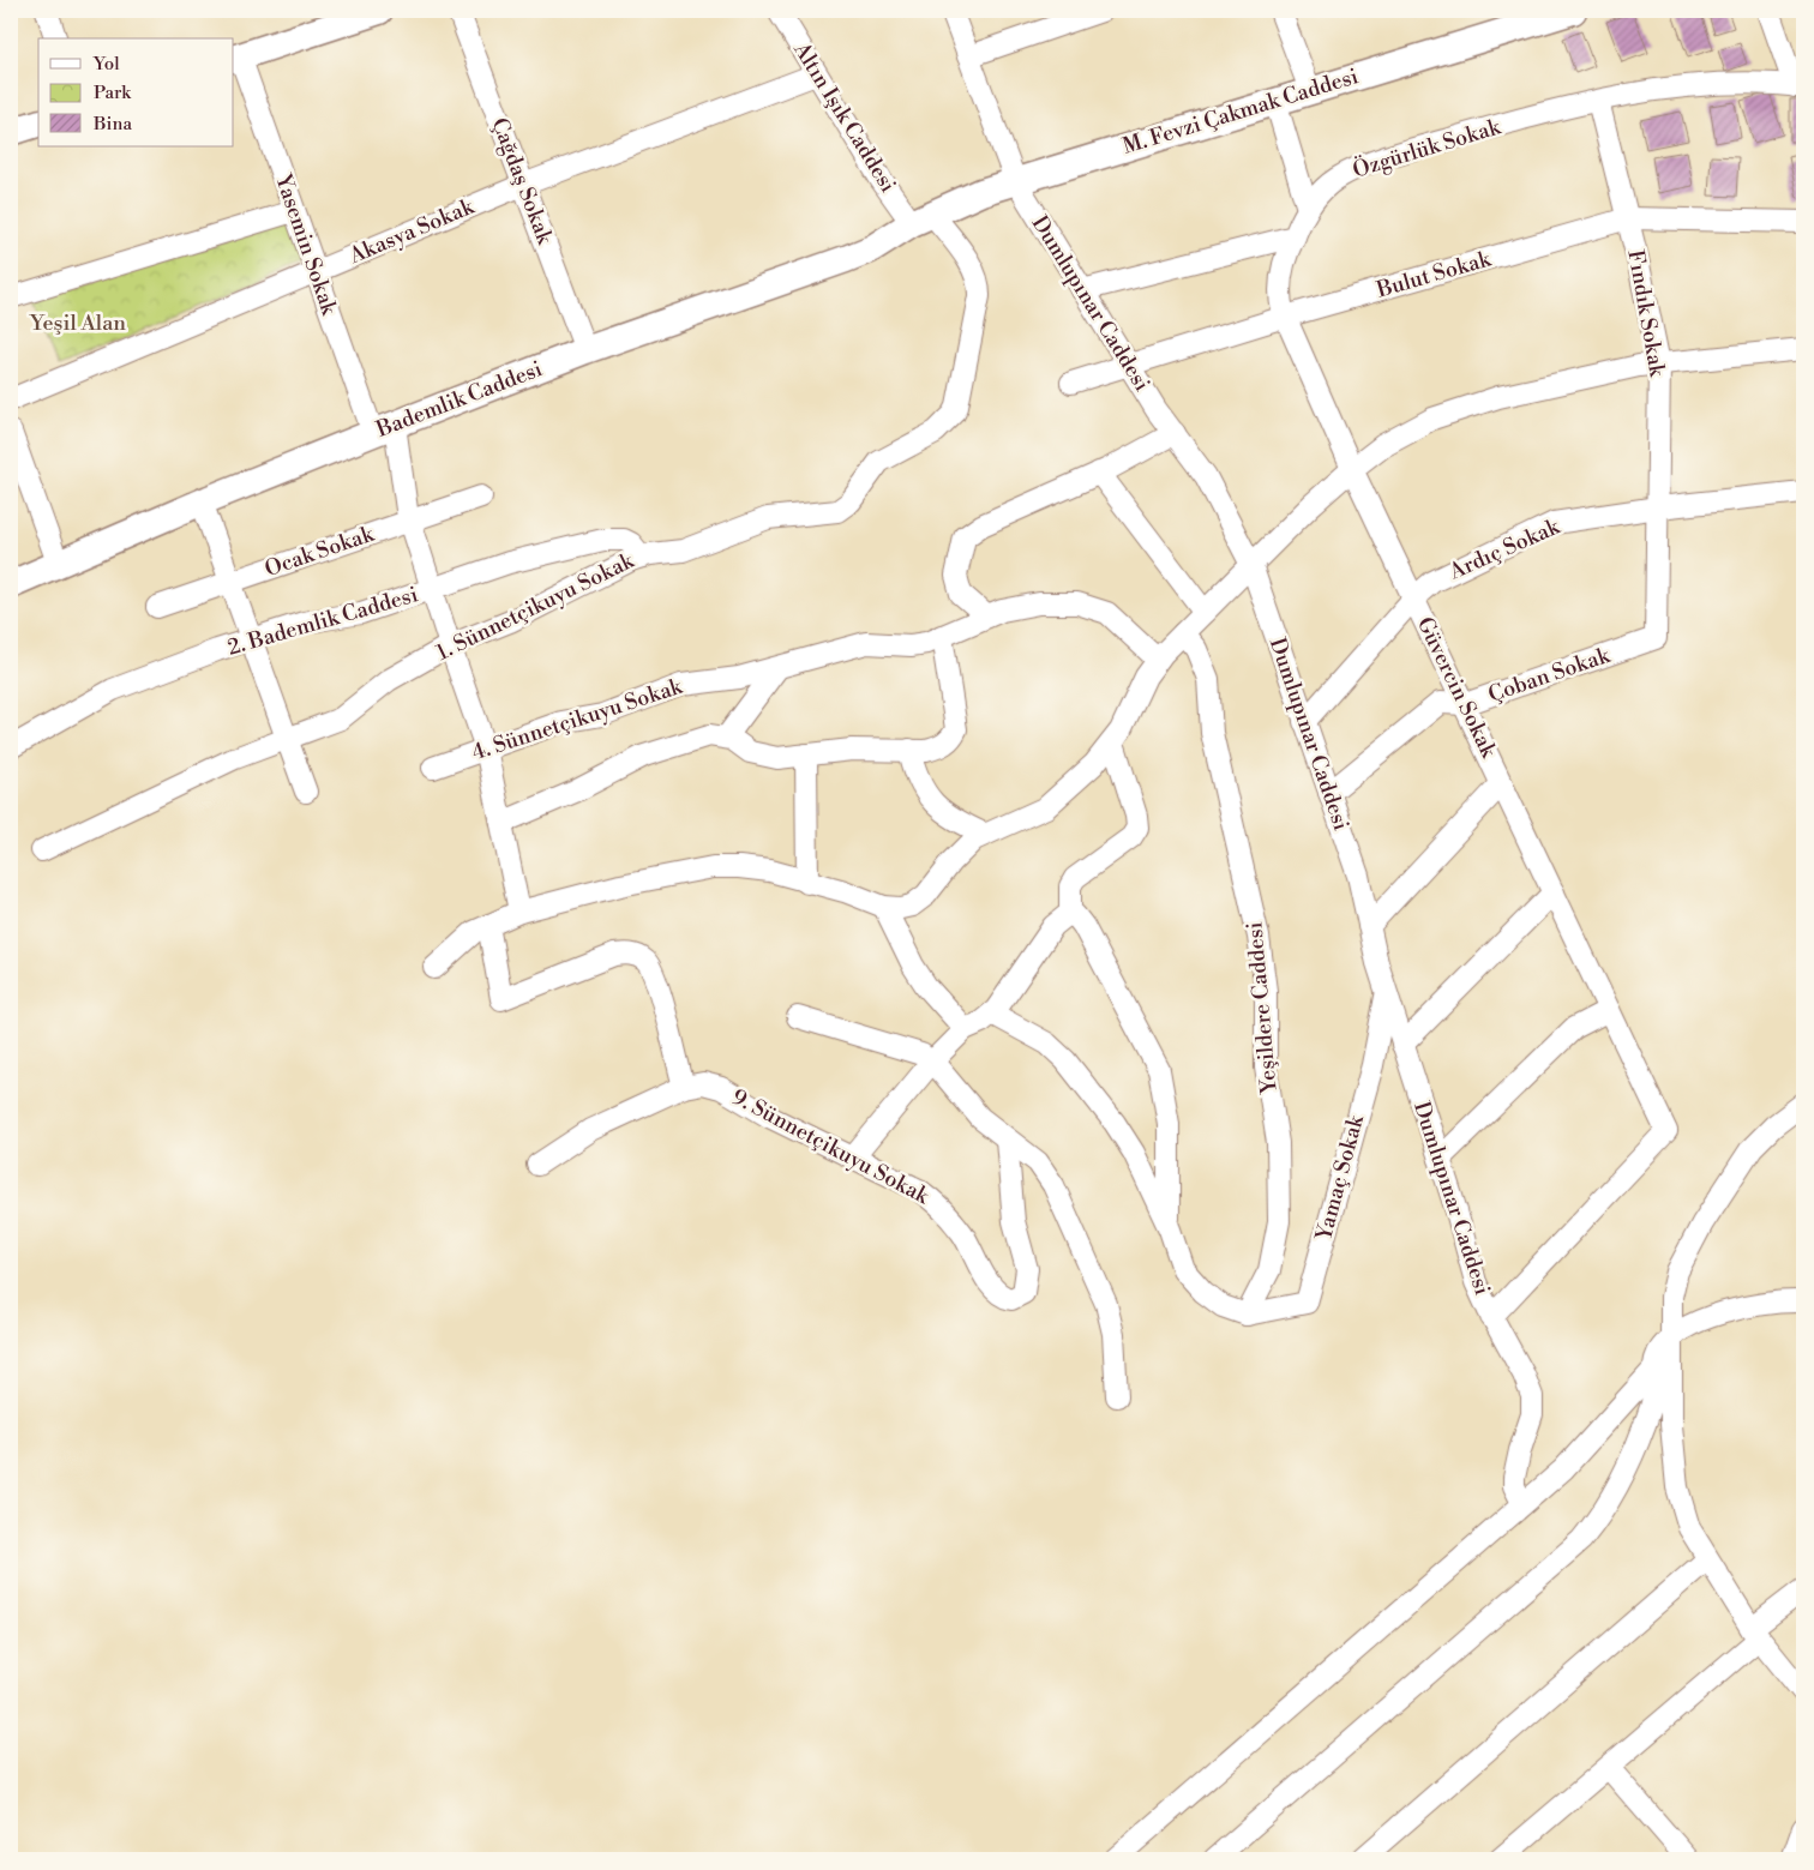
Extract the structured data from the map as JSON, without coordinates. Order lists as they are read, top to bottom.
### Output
{
  "streets": {
    "street": [
      "M. Fevzi Çakmak Caddesi",
      "Altın Işık Caddesi",
      "Özgürlük Sokak",
      "Çağdaş Sokak",
      "Akasya Sokak",
      "Yasemin Sokak",
      "Bulut Sokak",
      "Dumlupınar Caddesi",
      "Fındık Sokak",
      "Bademlik Caddesi",
      "Ardıç Sokak",
      "Ocak Sokak",
      "1. Sünnetçikuyu Sokak",
      "2. Bademlik Caddesi",
      "Çoban Sokak",
      "Güvercin Sokak",
      "4. Sünnetçikuyu Sokak",
      "Yeşildere Caddesi",
      "9. Sünnetçikuyu Sokak",
      "Yamaç Sokak"
    ]
  },
  "crossings": [
    ["M. Fevzi Çakmak Caddesi", "Altın Işık Caddesi"],
    ["M. Fevzi Çakmak Caddesi", "Dumlupınar Caddesi"],
    ["M. Fevzi Çakmak Caddesi", "Bademlik Caddesi"],
    ["M. Fevzi Çakmak Caddesi", "1. Sünnetçikuyu Sokak"],
    ["Altın Işık Caddesi", "Akasya Sokak"],
    ["Altın Işık Caddesi", "Bademlik Caddesi"],
    ["Altın Işık Caddesi", "1. Sünnetçikuyu Sokak"],
    ["Özgürlük Sokak", "Fındık Sokak"],
    ["Özgürlük Sokak", "Güvercin Sokak"],
    ["Çağdaş Sokak", "Akasya Sokak"],
    ["Çağdaş Sokak", "Bademlik Caddesi"],
    ["Akasya Sokak", "Yasemin Sokak"],
    ["Yasemin Sokak", "Bademlik Caddesi"],
    ["Yasemin Sokak", "Ocak Sokak"],
    ["Yasemin Sokak", "1. Sünnetçikuyu Sokak"],
    ["Yasemin Sokak", "2. Bademlik Caddesi"],
    ["Yasemin Sokak", "4. Sünnetçikuyu Sokak"],
    ["Bulut Sokak", "Dumlupınar Caddesi"],
    ["Bulut Sokak", "Fındık Sokak"],
    ["Bulut Sokak", "Güvercin Sokak"],
    ["Dumlupınar Caddesi", "Ardıç Sokak"],
    ["Dumlupınar Caddesi", "Çoban Sokak"],
    ["Dumlupınar Caddesi", "Güvercin Sokak"],
    ["Dumlupınar Caddesi", "Yamaç Sokak"],
    ["Fındık Sokak", "Ardıç Sokak"],
    ["Fındık Sokak", "Çoban Sokak"],
    ["Bademlik Caddesi", "1. Sünnetçikuyu Sokak"],
    ["Ardıç Sokak", "Güvercin Sokak"],
    ["1. Sünnetçikuyu Sokak", "2. Bademlik Caddesi"],
    ["Çoban Sokak", "Güvercin Sokak"],
    ["Yeşildere Caddesi", "Yamaç Sokak"]
  ],
  "parks": ["Yeşil Alan"],
  "legend": ["Yol", "Park", "Bina"]
}
